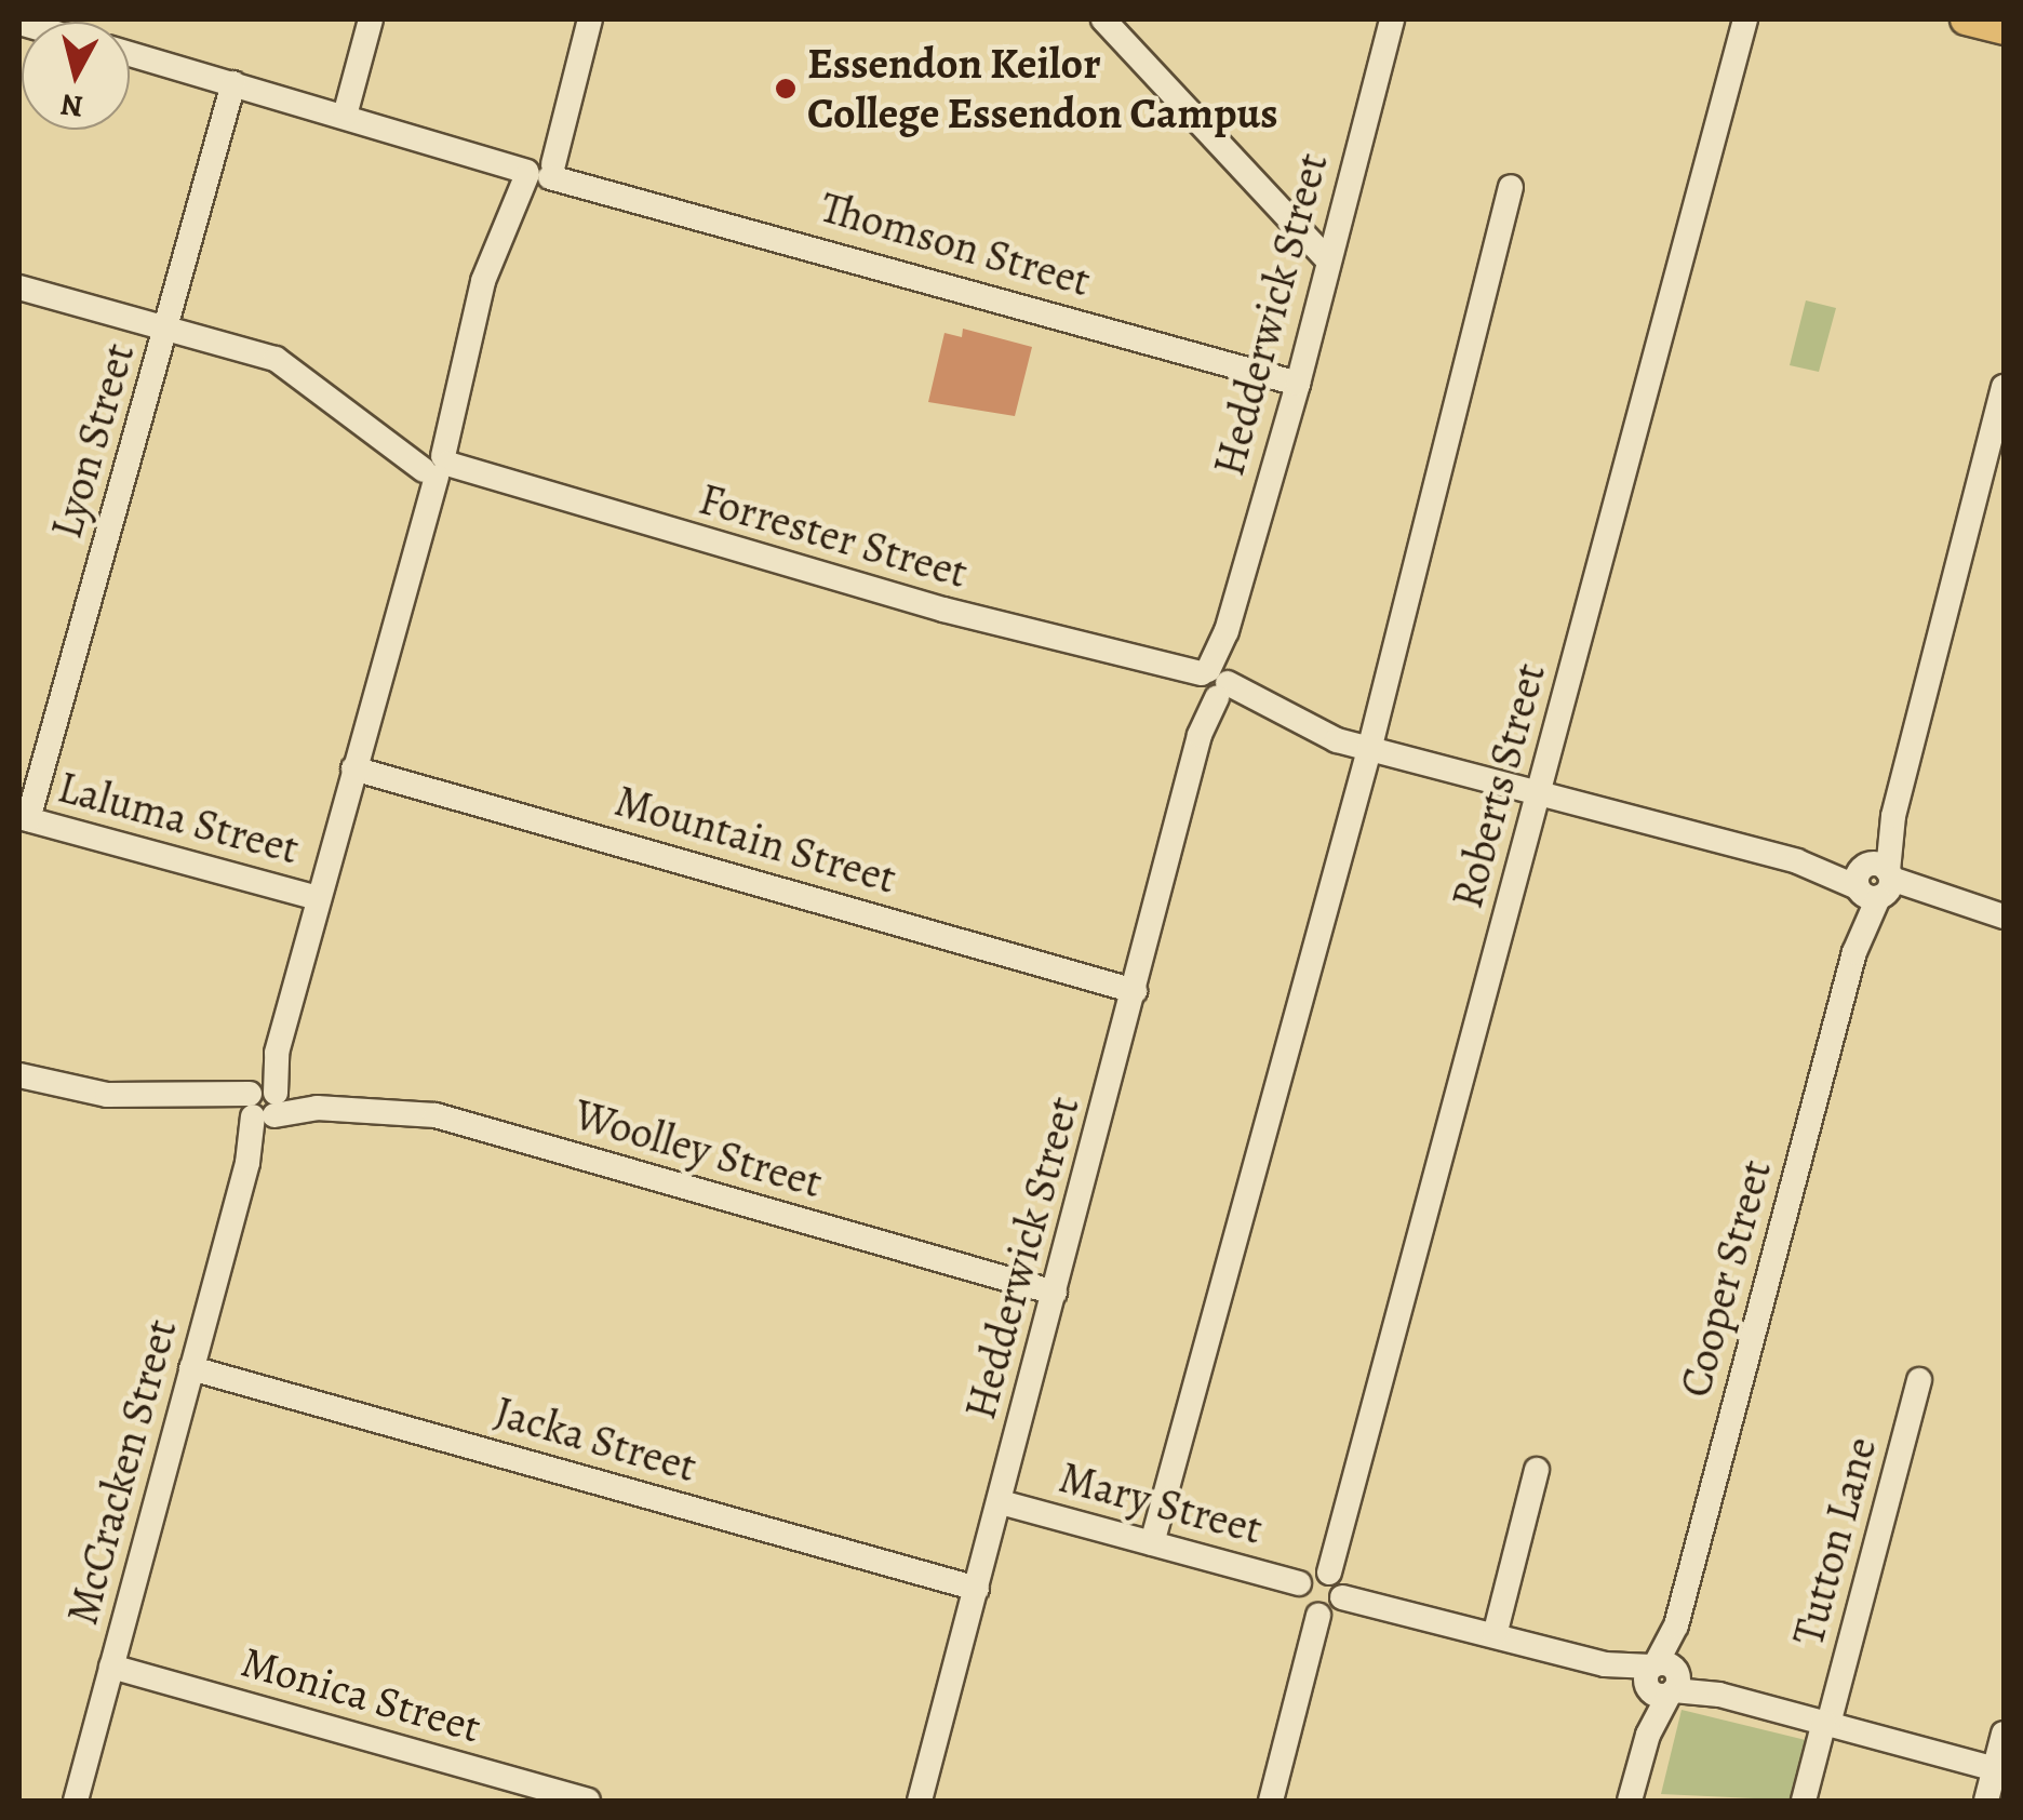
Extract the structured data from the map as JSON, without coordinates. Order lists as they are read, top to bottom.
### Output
{
  "streets": {
    "street": [
      "Thomson Street",
      "Hedderwick Street",
      "Lyon Street",
      "Forrester Street",
      "Roberts Street",
      "Laluma Street",
      "Mountain Street",
      "Woolley Street",
      "Cooper Street",
      "Jacka Street",
      "McCracken Street",
      "Mary Street",
      "Tutton Lane",
      "Monica Street"
    ]
  },
  "crossings": [
    ["Thomson Street", "Hedderwick Street"],
    ["Thomson Street", "Lyon Street"],
    ["Thomson Street", "McCracken Street"],
    ["Hedderwick Street", "Forrester Street"],
    ["Hedderwick Street", "Mountain Street"],
    ["Hedderwick Street", "Woolley Street"],
    ["Hedderwick Street", "Jacka Street"],
    ["Hedderwick Street", "Mary Street"],
    ["Lyon Street", "Forrester Street"],
    ["Lyon Street", "Laluma Street"],
    ["Forrester Street", "Roberts Street"],
    ["Forrester Street", "Cooper Street"],
    ["Forrester Street", "McCracken Street"],
    ["Roberts Street", "Mary Street"],
    ["Laluma Street", "McCracken Street"],
    ["Mountain Street", "McCracken Street"],
    ["Woolley Street", "McCracken Street"],
    ["Jacka Street", "McCracken Street"],
    ["McCracken Street", "Monica Street"]
  ],
  "places": ["Essendon Keilor College Essendon Campus"],
  "north": "bottom"
}
